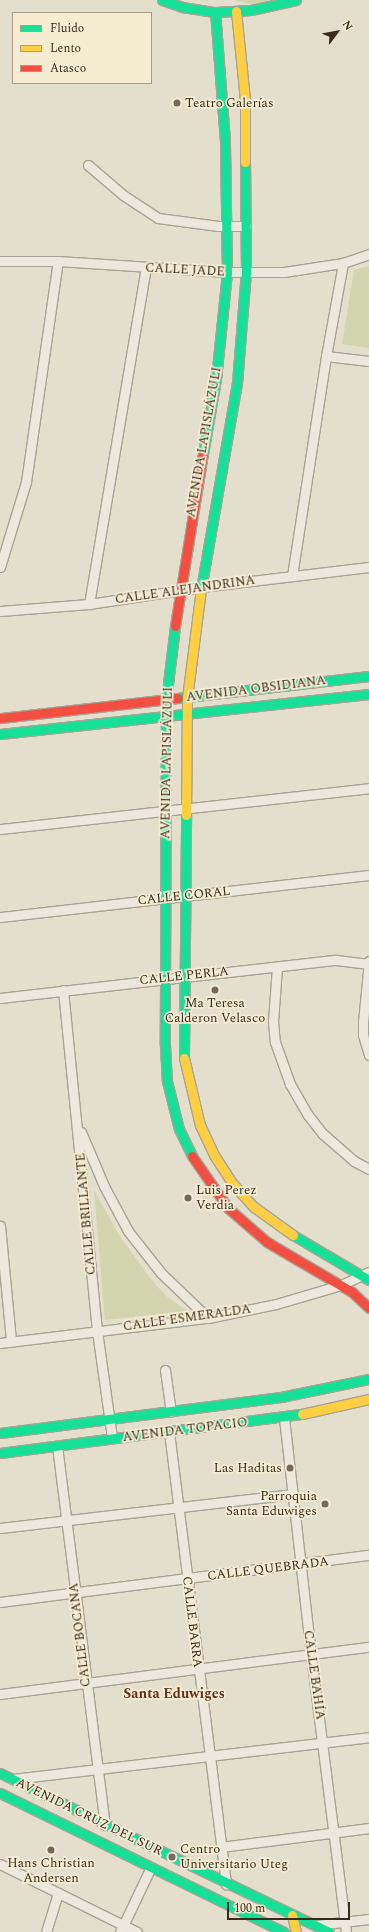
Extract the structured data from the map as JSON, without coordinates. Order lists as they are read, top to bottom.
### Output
{
  "streets": {
    "main road": [
      "AVENIDA LAPISLÁZULI",
      "AVENIDA OBSIDIANA",
      "AVENIDA TOPACIO",
      "AVENIDA CRUZ DEL SUR"
    ],
    "street": [
      "CALLE JADE",
      "CALLE ALEJANDRINA",
      "CALLE CORAL",
      "CALLE PERLA",
      "CALLE BRILLANTE",
      "CALLE ESMERALDA",
      "CALLE QUEBRADA",
      "CALLE BARRA",
      "CALLE BOCANA",
      "CALLE BAHÍA"
    ]
  },
  "crossings": [
    ["CALLE JADE", "AVENIDA LAPISLÁZULI"],
    ["AVENIDA LAPISLÁZULI", "CALLE ALEJANDRINA"],
    ["AVENIDA LAPISLÁZULI", "AVENIDA OBSIDIANA"],
    ["AVENIDA LAPISLÁZULI", "CALLE CORAL"],
    ["AVENIDA LAPISLÁZULI", "CALLE PERLA"],
    ["AVENIDA LAPISLÁZULI", "CALLE ESMERALDA"],
    ["CALLE PERLA", "CALLE BRILLANTE"],
    ["CALLE BRILLANTE", "CALLE ESMERALDA"],
    ["CALLE BRILLANTE", "AVENIDA TOPACIO"],
    ["AVENIDA TOPACIO", "CALLE BARRA"],
    ["AVENIDA TOPACIO", "CALLE BOCANA"],
    ["AVENIDA TOPACIO", "CALLE BAHÍA"],
    ["CALLE QUEBRADA", "CALLE BARRA"],
    ["CALLE QUEBRADA", "CALLE BOCANA"],
    ["CALLE QUEBRADA", "CALLE BAHÍA"],
    ["CALLE BARRA", "AVENIDA CRUZ DEL SUR"],
    ["CALLE BOCANA", "AVENIDA CRUZ DEL SUR"]
  ],
  "districts": ["Santa Eduwiges"],
  "places": [
    "Teatro Galerías",
    "Ma Teresa Calderon Velasco",
    "Luis Perez Verdia",
    "Las Haditas",
    "Parroquia Santa Eduwiges",
    "Hans Christian Andersen",
    "Centro Universitario Uteg"
  ],
  "legend": ["Fluido", "Lento", "Atasco"],
  "scale_bar": "100 m",
  "north": "top right"
}
